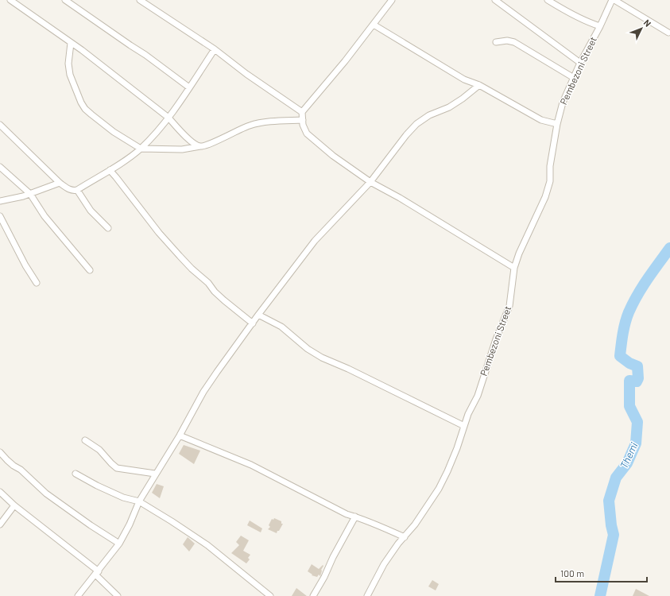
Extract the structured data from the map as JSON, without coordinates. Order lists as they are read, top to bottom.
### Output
{
  "streets": {
    "street": ["Pembezoni Street"]
  },
  "water": ["Themi"],
  "scale_bar": "100 m",
  "north": "top right"
}
